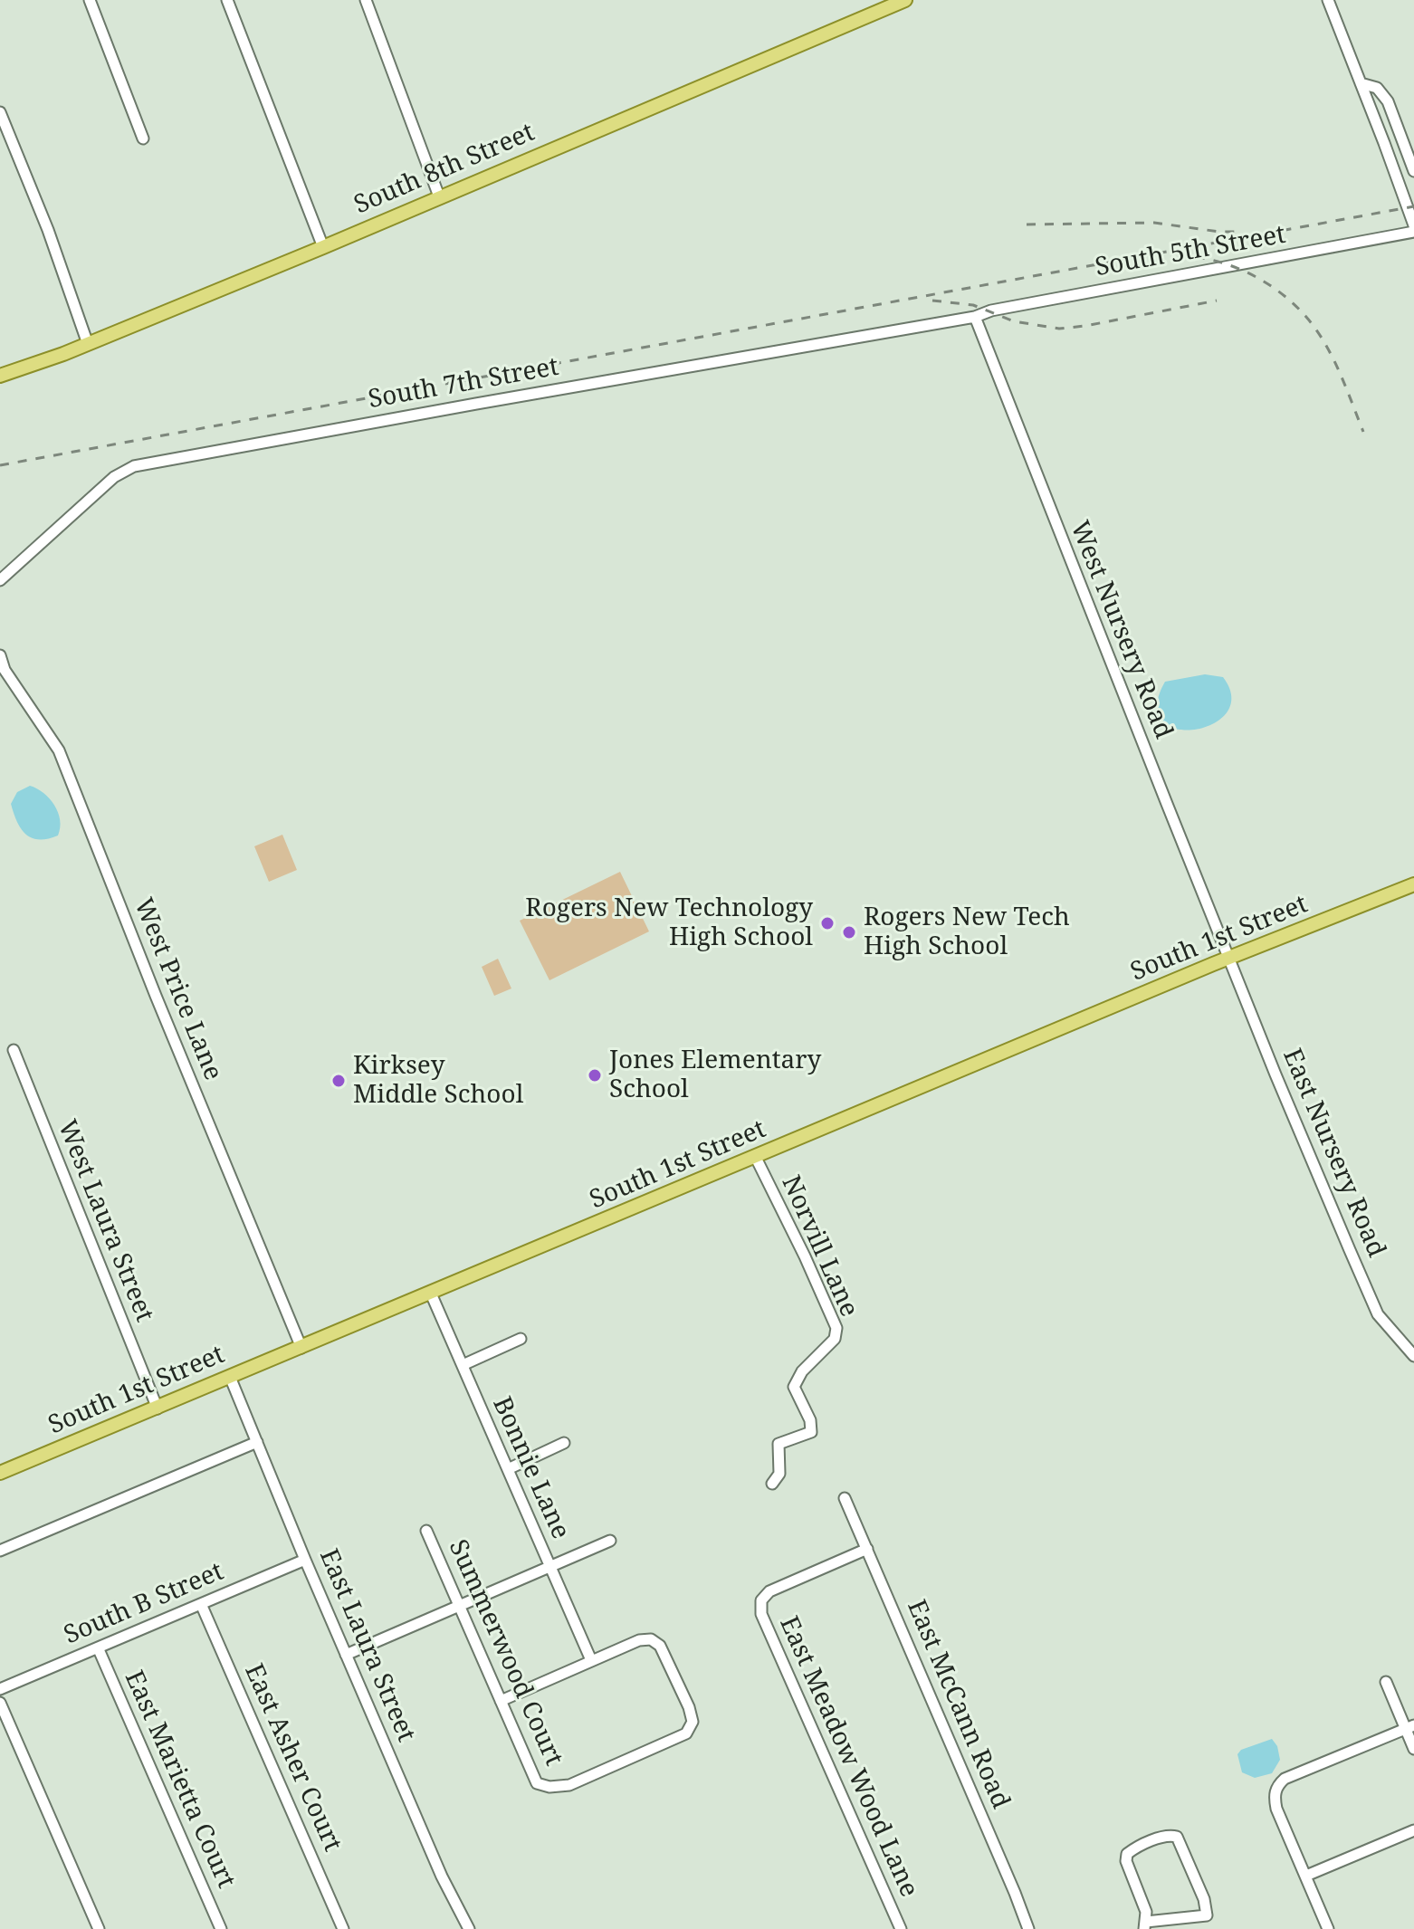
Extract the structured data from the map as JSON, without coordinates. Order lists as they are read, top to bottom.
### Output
{
  "streets": {
    "main road": ["South 8th Street", "South 1st Street"],
    "street": [
      "South 5th Street",
      "South 7th Street",
      "West Nursery Road",
      "West Price Lane",
      "East Nursery Road",
      "West Laura Street",
      "Norvill Lane",
      "Bonnie Lane",
      "South B Street",
      "East Laura Street",
      "Summerwood Court",
      "East McCann Road",
      "East Meadow Wood Lane",
      "East Asher Court",
      "East Marietta Court"
    ]
  },
  "crossings": [
    ["South 5th Street", "South 7th Street"],
    ["South 5th Street", "West Nursery Road"],
    ["South 7th Street", "West Nursery Road"],
    ["West Nursery Road", "South 1st Street"],
    ["West Nursery Road", "East Nursery Road"],
    ["South 1st Street", "West Price Lane"],
    ["South 1st Street", "East Nursery Road"],
    ["South 1st Street", "West Laura Street"],
    ["South 1st Street", "Norvill Lane"],
    ["South 1st Street", "Bonnie Lane"],
    ["South 1st Street", "East Laura Street"],
    ["Bonnie Lane", "Summerwood Court"],
    ["South B Street", "East Laura Street"],
    ["South B Street", "East Asher Court"],
    ["South B Street", "East Marietta Court"],
    ["East McCann Road", "East Meadow Wood Lane"]
  ],
  "places": [
    "Rogers New Technology High School",
    "Rogers New Tech High School",
    "Jones Elementary School",
    "Kirksey Middle School"
  ]
}
